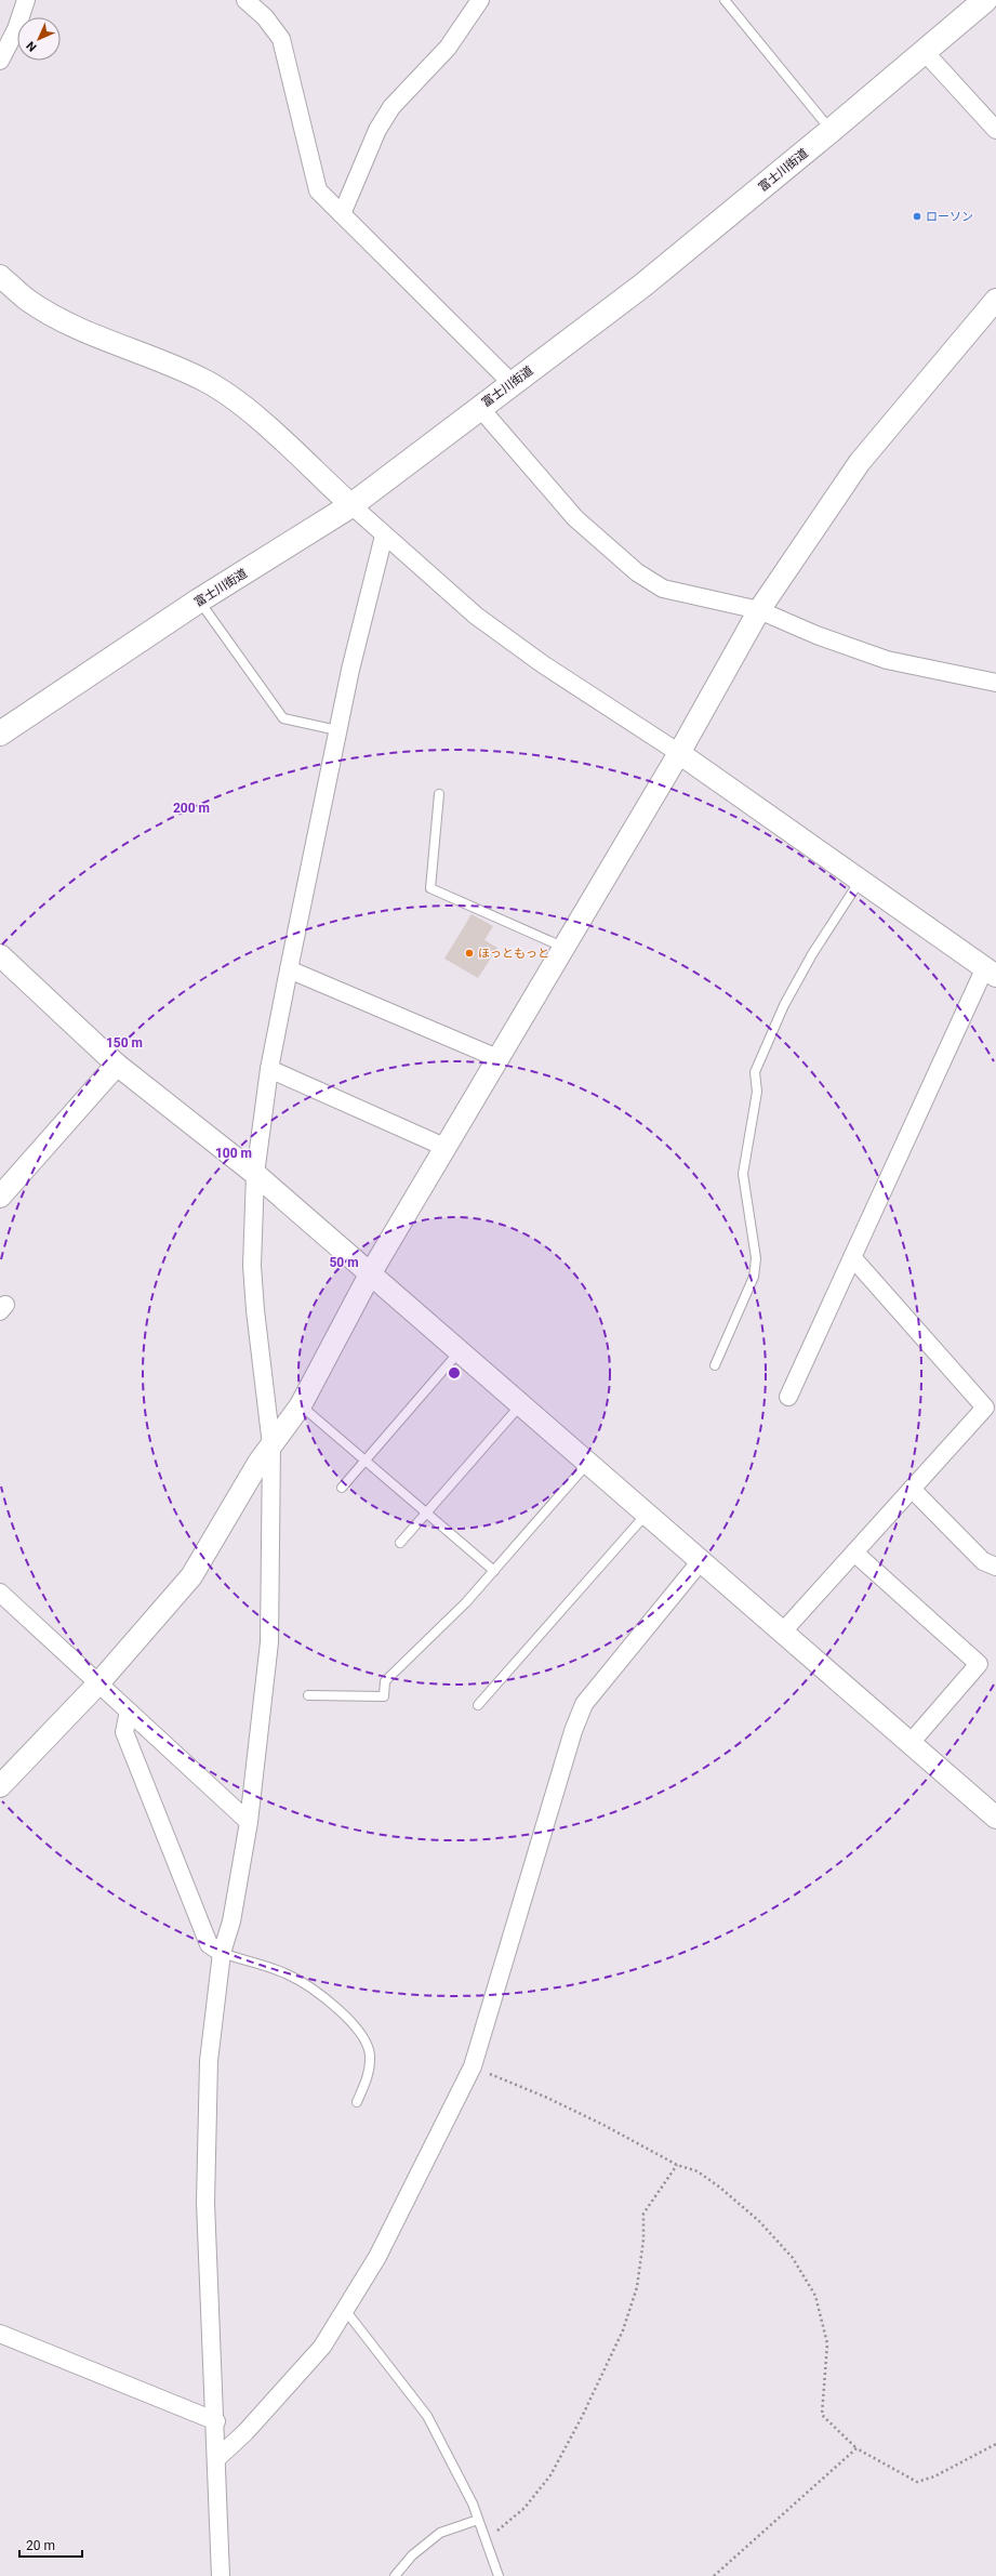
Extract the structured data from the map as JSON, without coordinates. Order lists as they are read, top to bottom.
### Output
{
  "streets": {
    "main road": ["富士川街道"]
  },
  "places": ["ローソン", "ほっともっと"],
  "scale_bar": "20 m",
  "north": "bottom left",
  "rings": [
    "200 m",
    "150 m",
    "100 m",
    "50 m"
  ]
}
